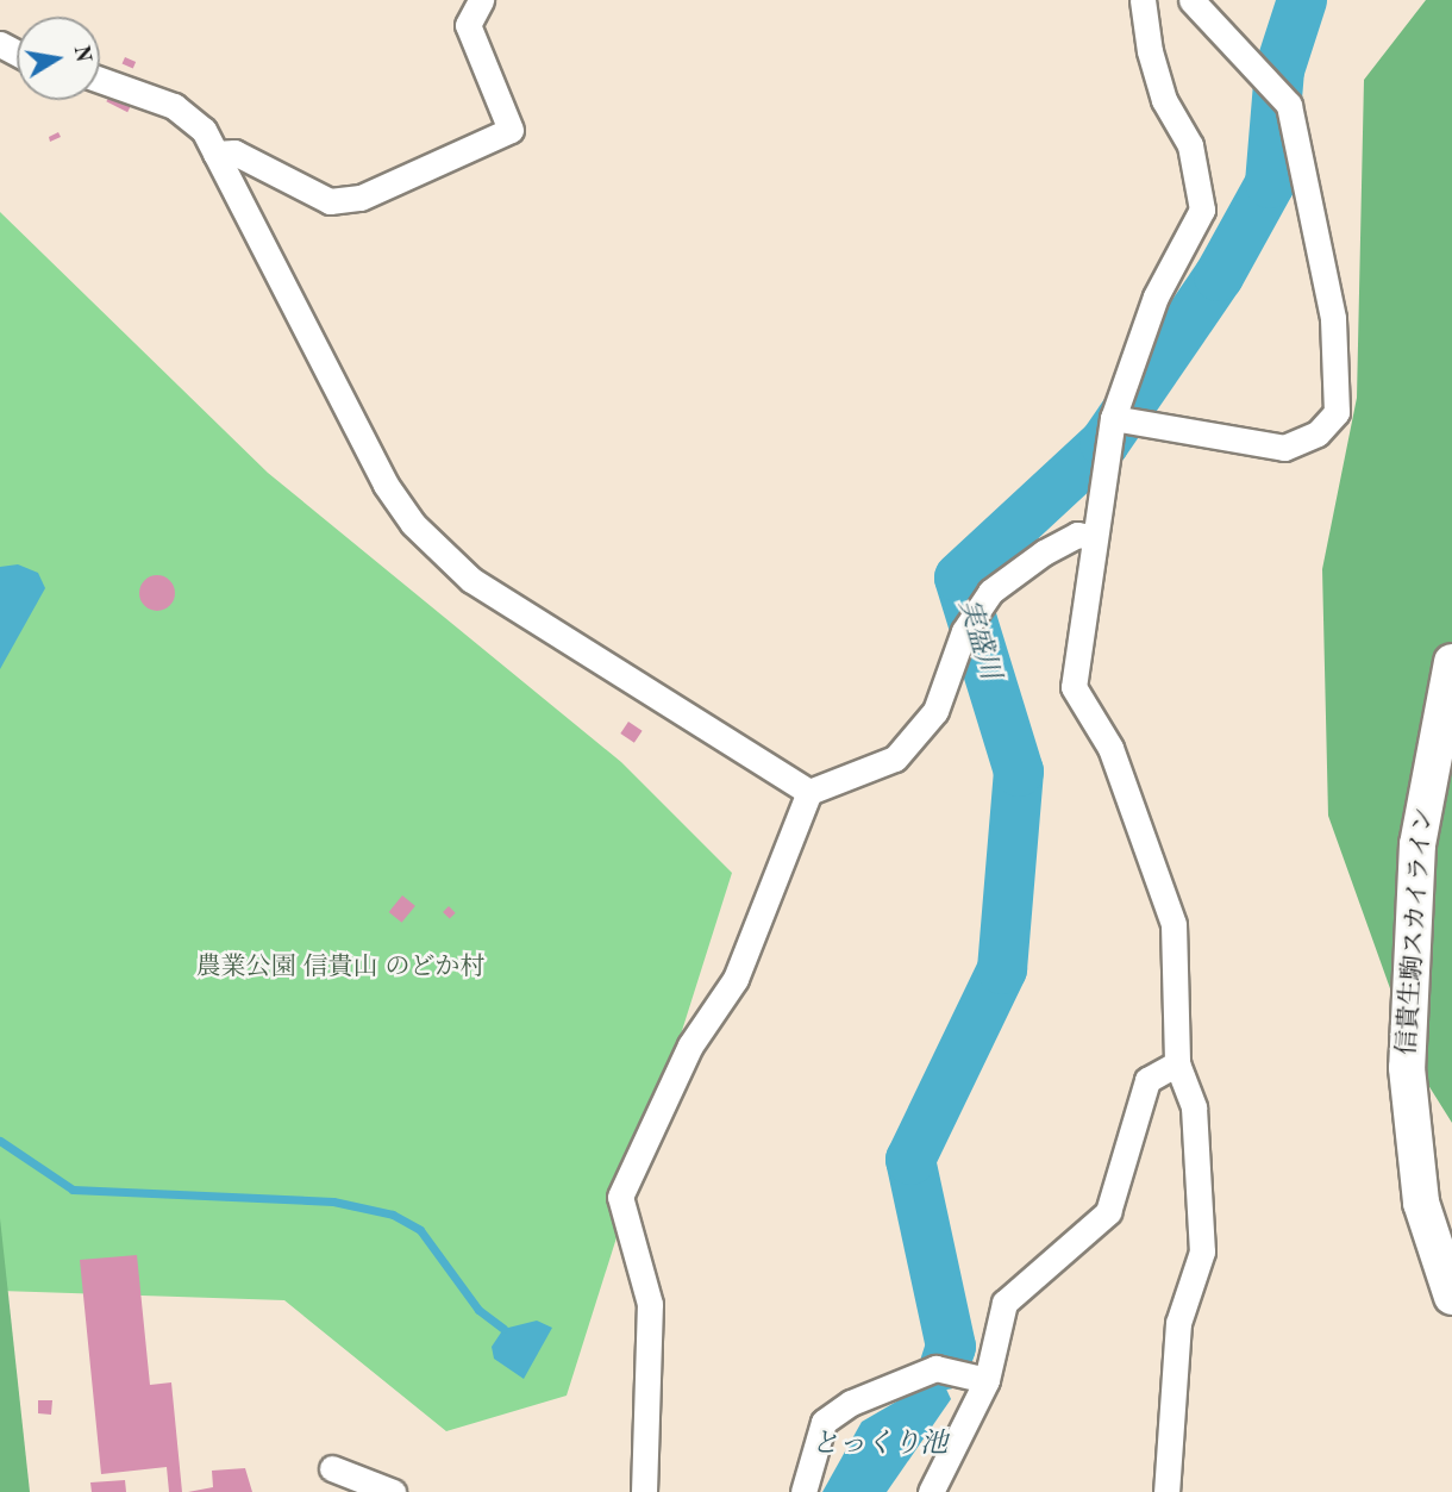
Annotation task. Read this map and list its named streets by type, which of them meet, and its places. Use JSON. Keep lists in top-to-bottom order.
{
  "streets": {
    "street": ["信貴生駒スカイライン"]
  },
  "water": ["実盛川", "とっくり池"],
  "parks": ["農業公園 信貴山 のどか村"],
  "north": "right"
}
